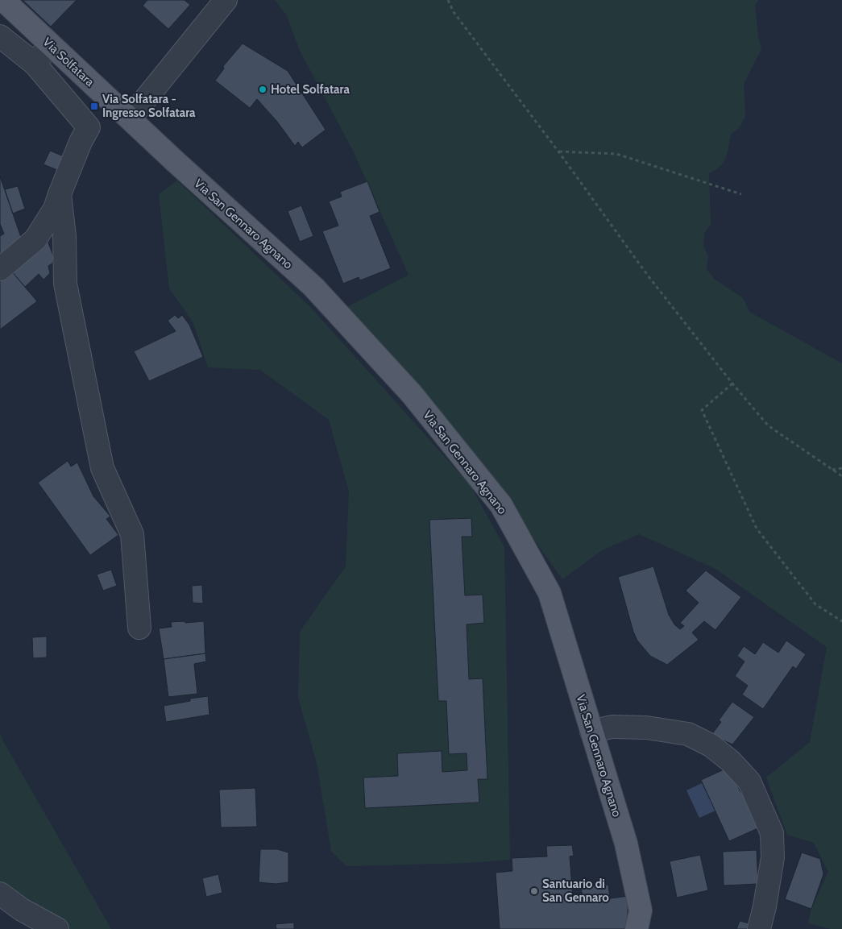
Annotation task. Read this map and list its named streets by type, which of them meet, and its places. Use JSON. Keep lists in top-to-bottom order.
{
  "streets": {
    "main road": ["Via Solfatara", "Via San Gennaro Agnano"]
  },
  "crossings": [
    ["Via Solfatara", "Via San Gennaro Agnano"]
  ],
  "places": {
    "other": ["Hotel Solfatara", "Santuario di San Gennaro"],
    "transit": ["Via Solfatara - Ingresso Solfatara"]
  }
}
